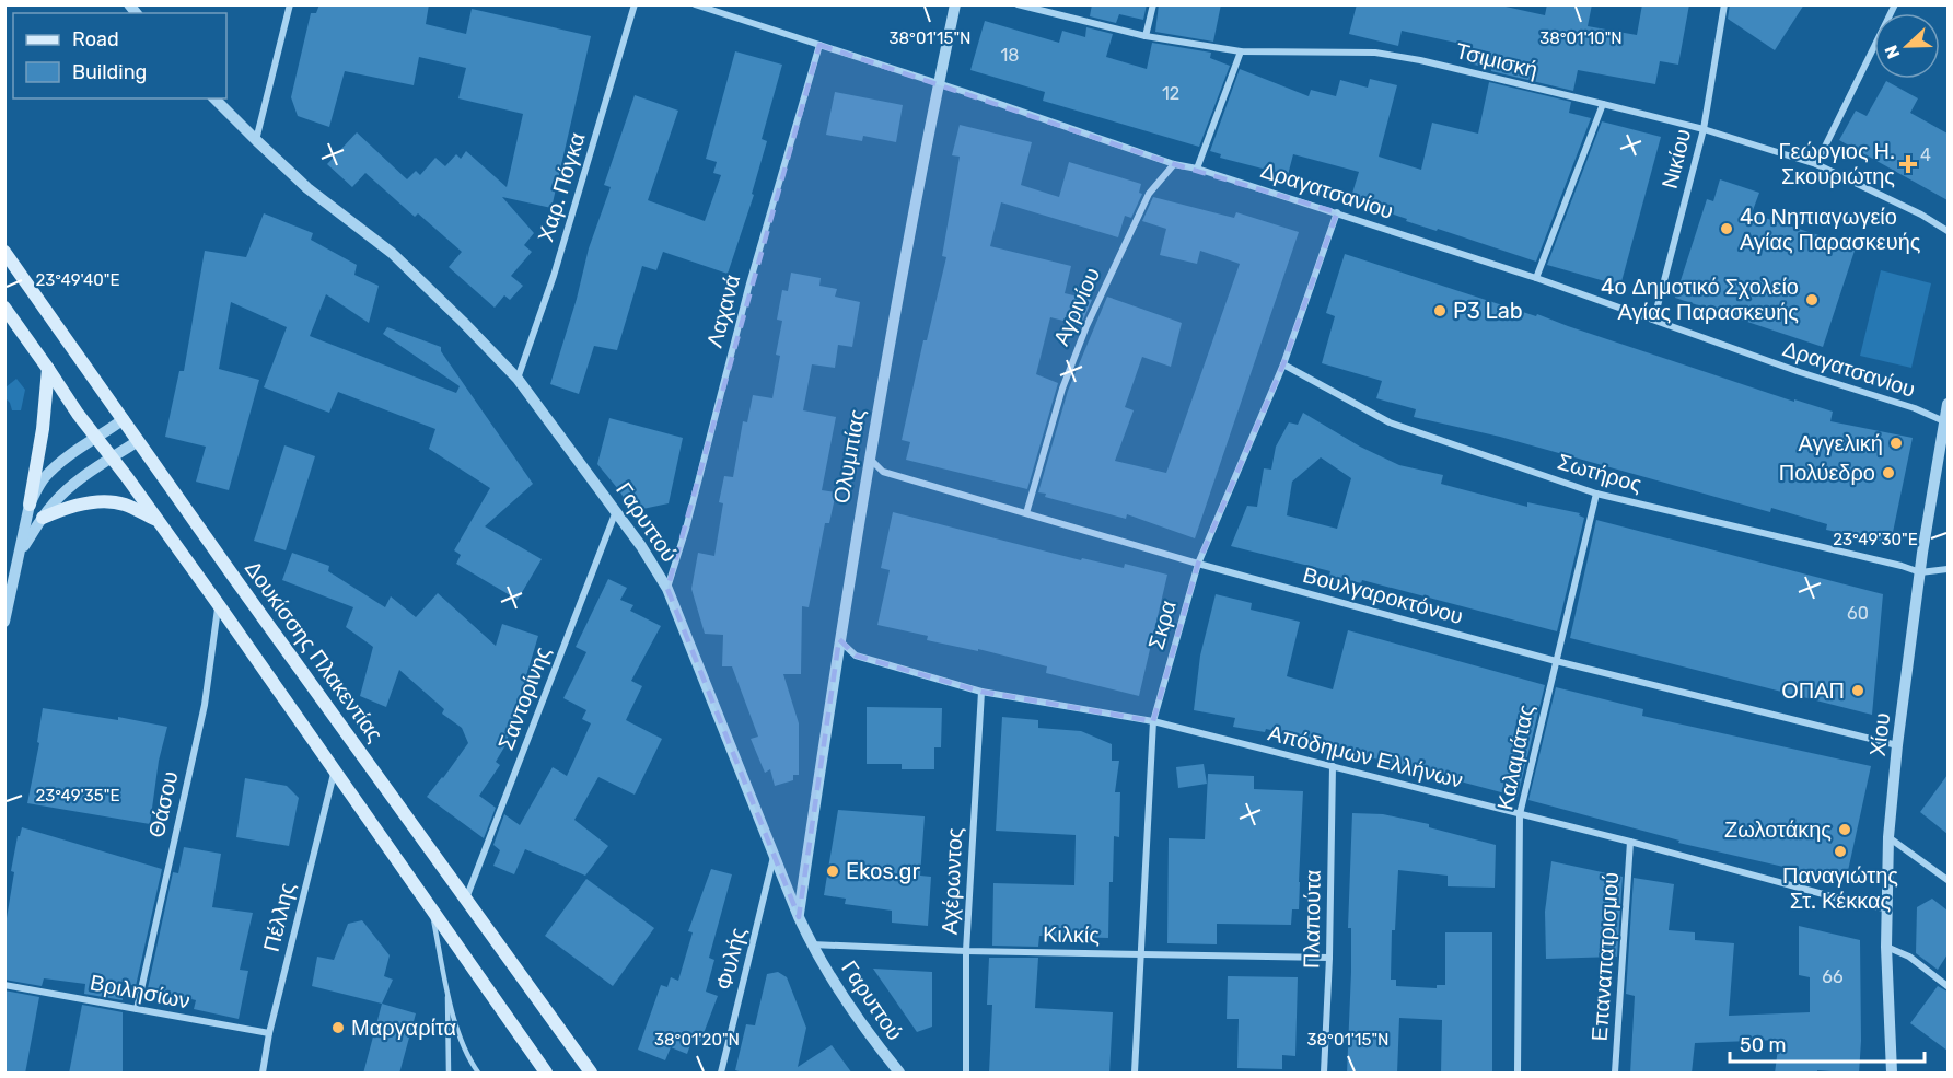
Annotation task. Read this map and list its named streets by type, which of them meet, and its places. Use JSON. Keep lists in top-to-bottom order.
{
  "streets": {
    "main road": ["Δουκίσσης Πλακεντίας"],
    "street": [
      "Τσιμισκή",
      "Νικίου",
      "Χαρ. Πόγκα",
      "Δραγατσανίου",
      "Αγρινίου",
      "Λαχανά",
      "Ολυμπίας",
      "Σωτήρος",
      "Γαρυττού",
      "Βουλγαροκτόνου",
      "Σκρα",
      "Σαντορίνης",
      "Χίου",
      "Απόδημων Ελλήνων",
      "Καλαμάτας",
      "Θάσου",
      "Αχέρωντος",
      "Πέλλης",
      "Πλαπούτα",
      "Κιλκίς",
      "Επαναπατρισμού",
      "Φυλής",
      "Βριλησίων"
    ]
  },
  "crossings": [
    ["Τσιμισκή", "Νικίου"],
    ["Νικίου", "Δραγατσανίου"],
    ["Χαρ. Πόγκα", "Γαρυττού"],
    ["Δραγατσανίου", "Αγρινίου"],
    ["Δραγατσανίου", "Λαχανά"],
    ["Δραγατσανίου", "Ολυμπίας"],
    ["Δραγατσανίου", "Σκρα"],
    ["Δραγατσανίου", "Χίου"],
    ["Αγρινίου", "Βουλγαροκτόνου"],
    ["Λαχανά", "Γαρυττού"],
    ["Ολυμπίας", "Γαρυττού"],
    ["Ολυμπίας", "Βουλγαροκτόνου"],
    ["Ολυμπίας", "Απόδημων Ελλήνων"],
    ["Σωτήρος", "Σκρα"],
    ["Σωτήρος", "Χίου"],
    ["Σωτήρος", "Καλαμάτας"],
    ["Γαρυττού", "Σαντορίνης"],
    ["Γαρυττού", "Κιλκίς"],
    ["Γαρυττού", "Φυλής"],
    ["Βουλγαροκτόνου", "Σκρα"],
    ["Βουλγαροκτόνου", "Χίου"],
    ["Βουλγαροκτόνου", "Καλαμάτας"],
    ["Σκρα", "Απόδημων Ελλήνων"],
    ["Σκρα", "Κιλκίς"],
    ["Δουκίσσης Πλακεντίας", "Σαντορίνης"],
    ["Χίου", "Απόδημων Ελλήνων"],
    ["Απόδημων Ελλήνων", "Καλαμάτας"],
    ["Απόδημων Ελλήνων", "Αχέρωντος"],
    ["Απόδημων Ελλήνων", "Πλαπούτα"],
    ["Απόδημων Ελλήνων", "Επαναπατρισμού"],
    ["Θάσου", "Βριλησίων"],
    ["Αχέρωντος", "Κιλκίς"],
    ["Πέλλης", "Βριλησίων"],
    ["Πλαπούτα", "Κιλκίς"]
  ],
  "places": {
    "health": ["Γεώργιος Η. Σκουριώτης"],
    "other": [
      "4ο Νηπιαγωγείο Αγίας Παρασκευής",
      "4ο Δημοτικό Σχολείο Αγίας Παρασκευής",
      "P3 Lab",
      "Αγγελική",
      "Πολύεδρο",
      "ΟΠΑΠ",
      "Ζωλοτάκης",
      "Παναγιώτης Στ. Κέκκας",
      "Ekos.gr",
      "Μαργαρίτα"
    ]
  },
  "house_numbers": [
    "18",
    "12",
    "4",
    "60",
    "66"
  ],
  "legend": ["Road", "Building"],
  "scale_bar": "50 m",
  "north": "left",
  "coordinates": [
    "38°01'10\"N",
    "38°01'15\"N",
    "23°49'40\"E",
    "23°49'30\"E",
    "23°49'35\"E",
    "38°01'20\"N"
  ]
}
